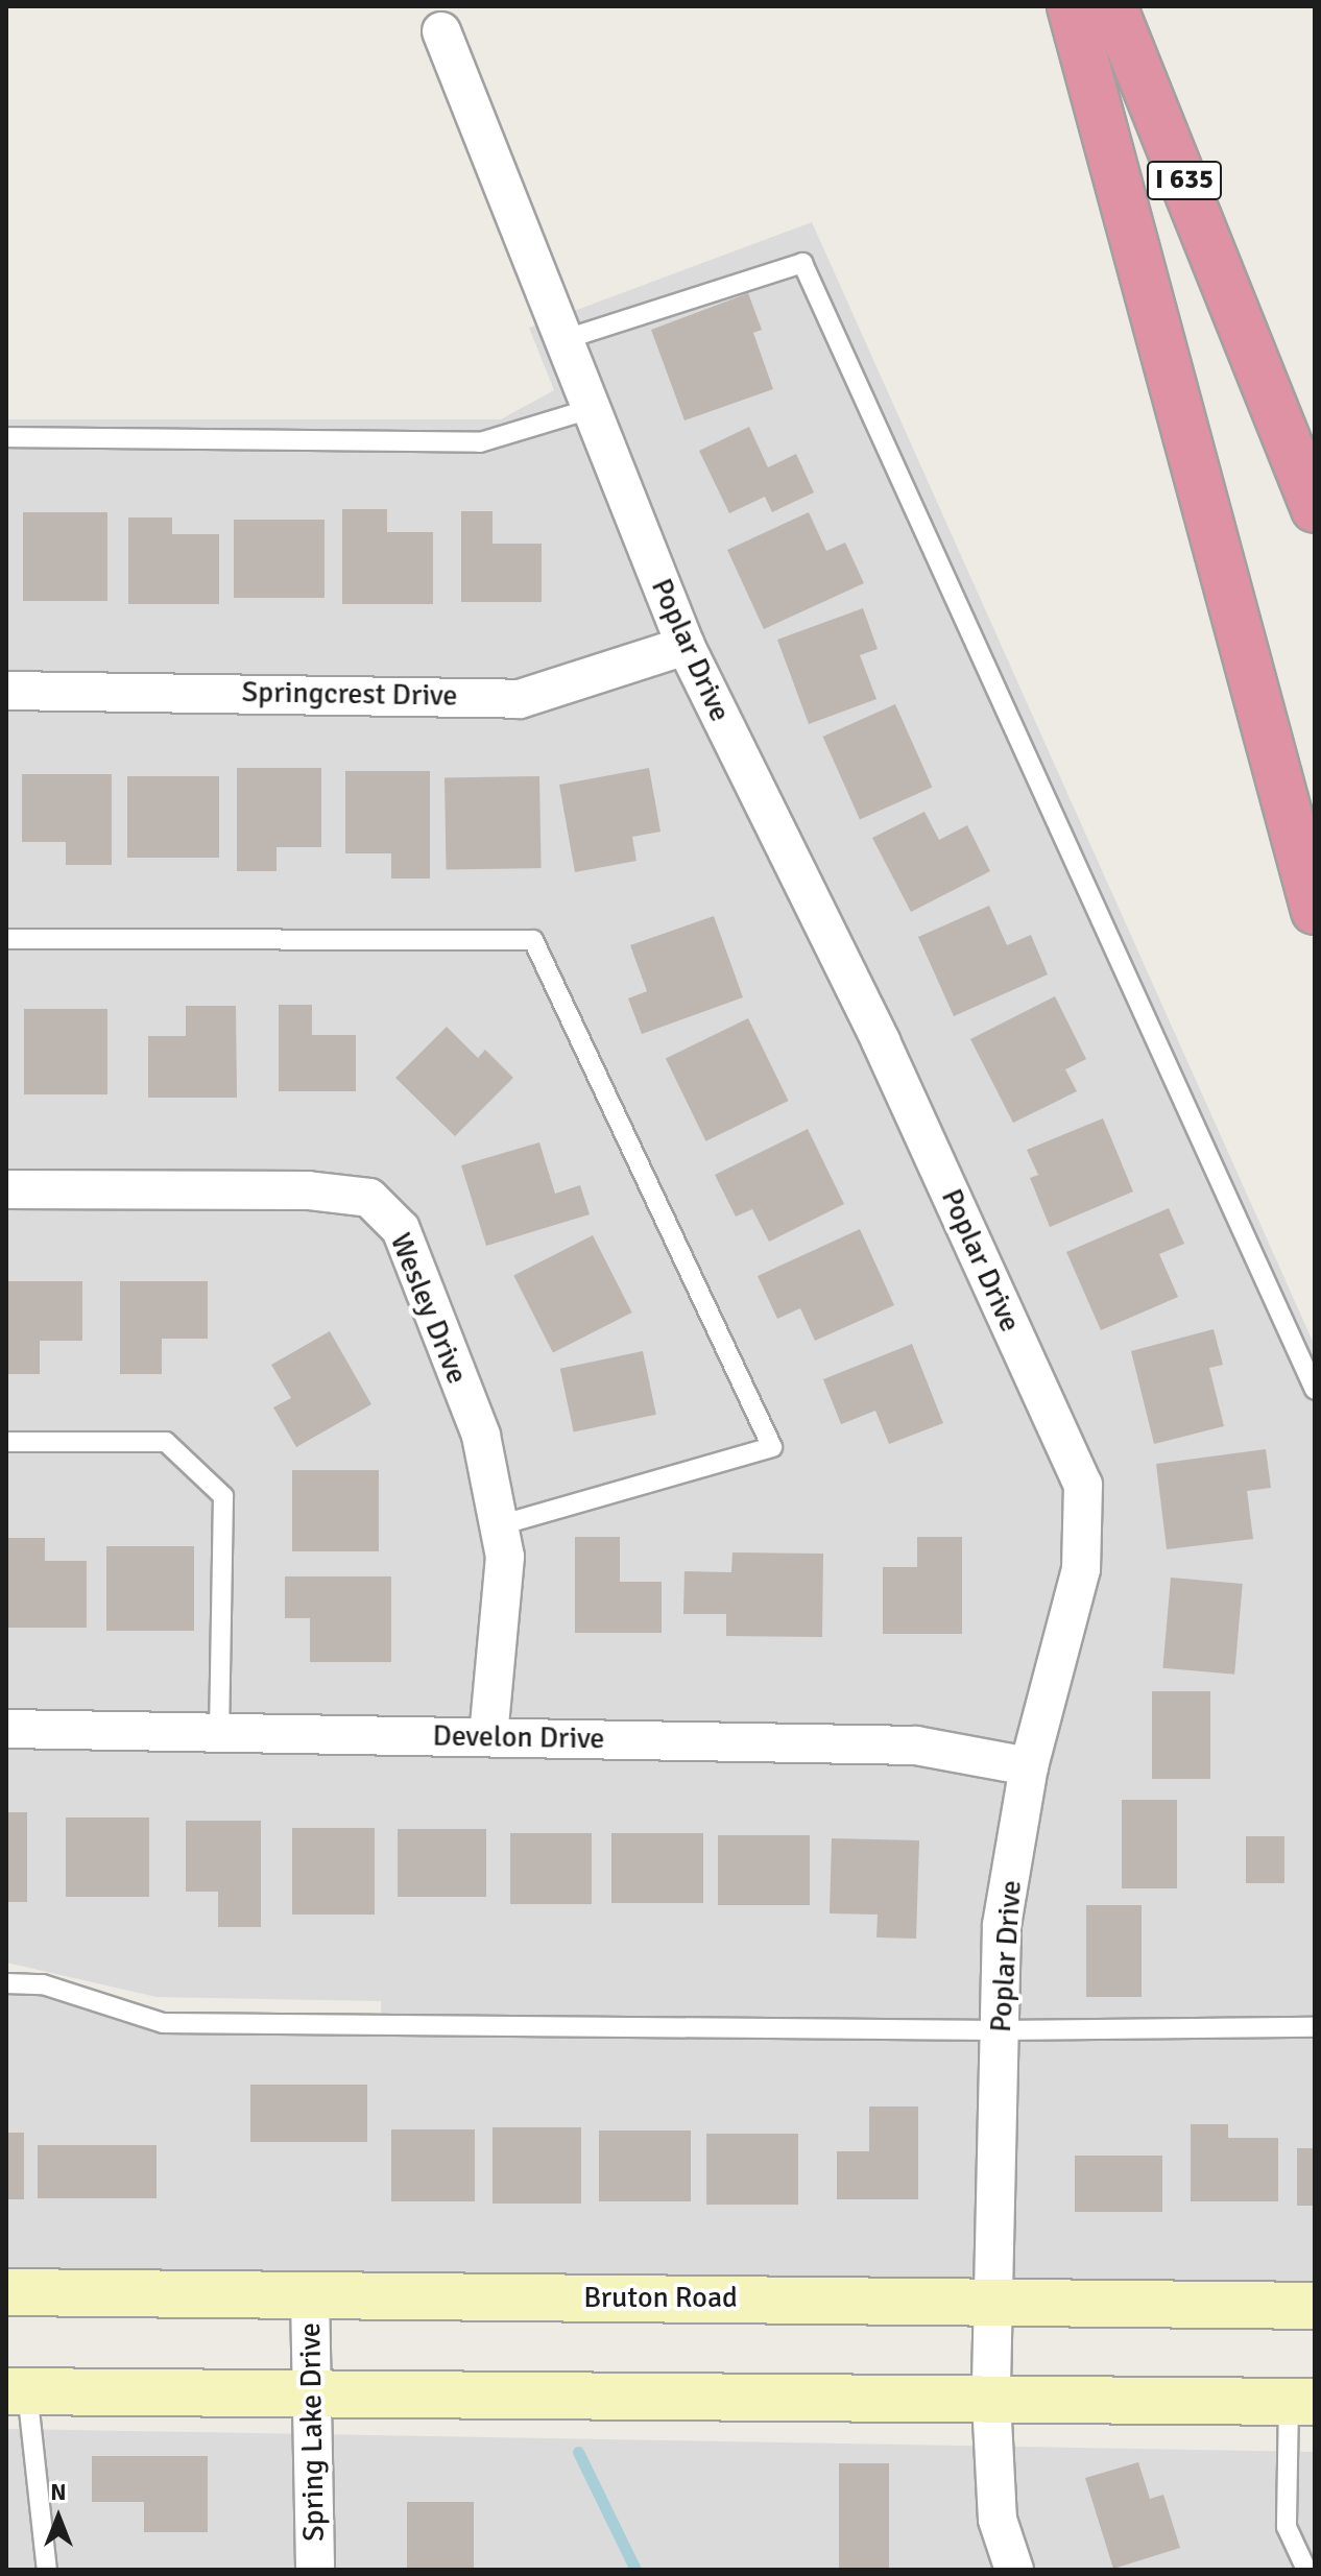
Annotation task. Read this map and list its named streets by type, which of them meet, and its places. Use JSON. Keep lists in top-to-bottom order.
{
  "streets": {
    "highway": ["I 635"],
    "main road": ["Bruton Road"],
    "street": [
      "Poplar Drive",
      "Springcrest Drive",
      "Wesley Drive",
      "Develon Drive",
      "Spring Lake Drive"
    ]
  },
  "crossings": [
    ["Poplar Drive", "Springcrest Drive"],
    ["Poplar Drive", "Develon Drive"],
    ["Poplar Drive", "Bruton Road"],
    ["Wesley Drive", "Develon Drive"],
    ["Bruton Road", "Spring Lake Drive"]
  ],
  "north": "top"
}
